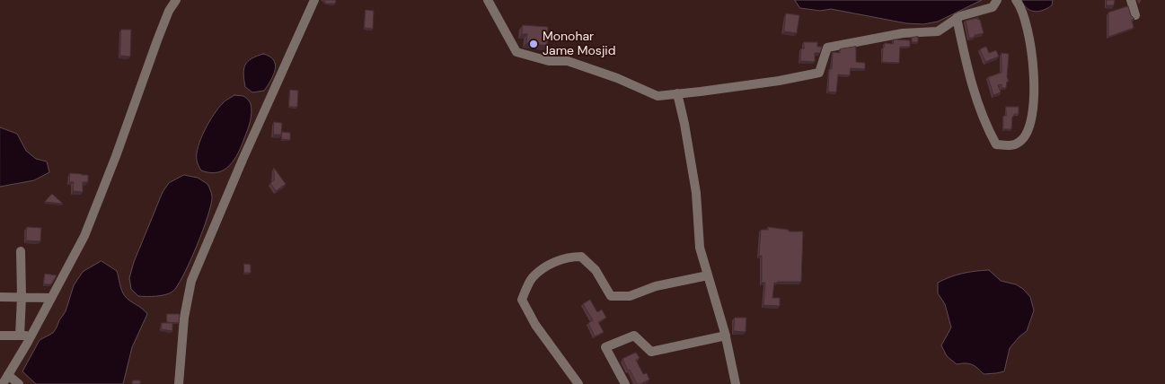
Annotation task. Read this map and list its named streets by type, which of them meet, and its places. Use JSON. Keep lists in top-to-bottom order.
{
  "places": ["Monohar Jame Mosjid"]
}
